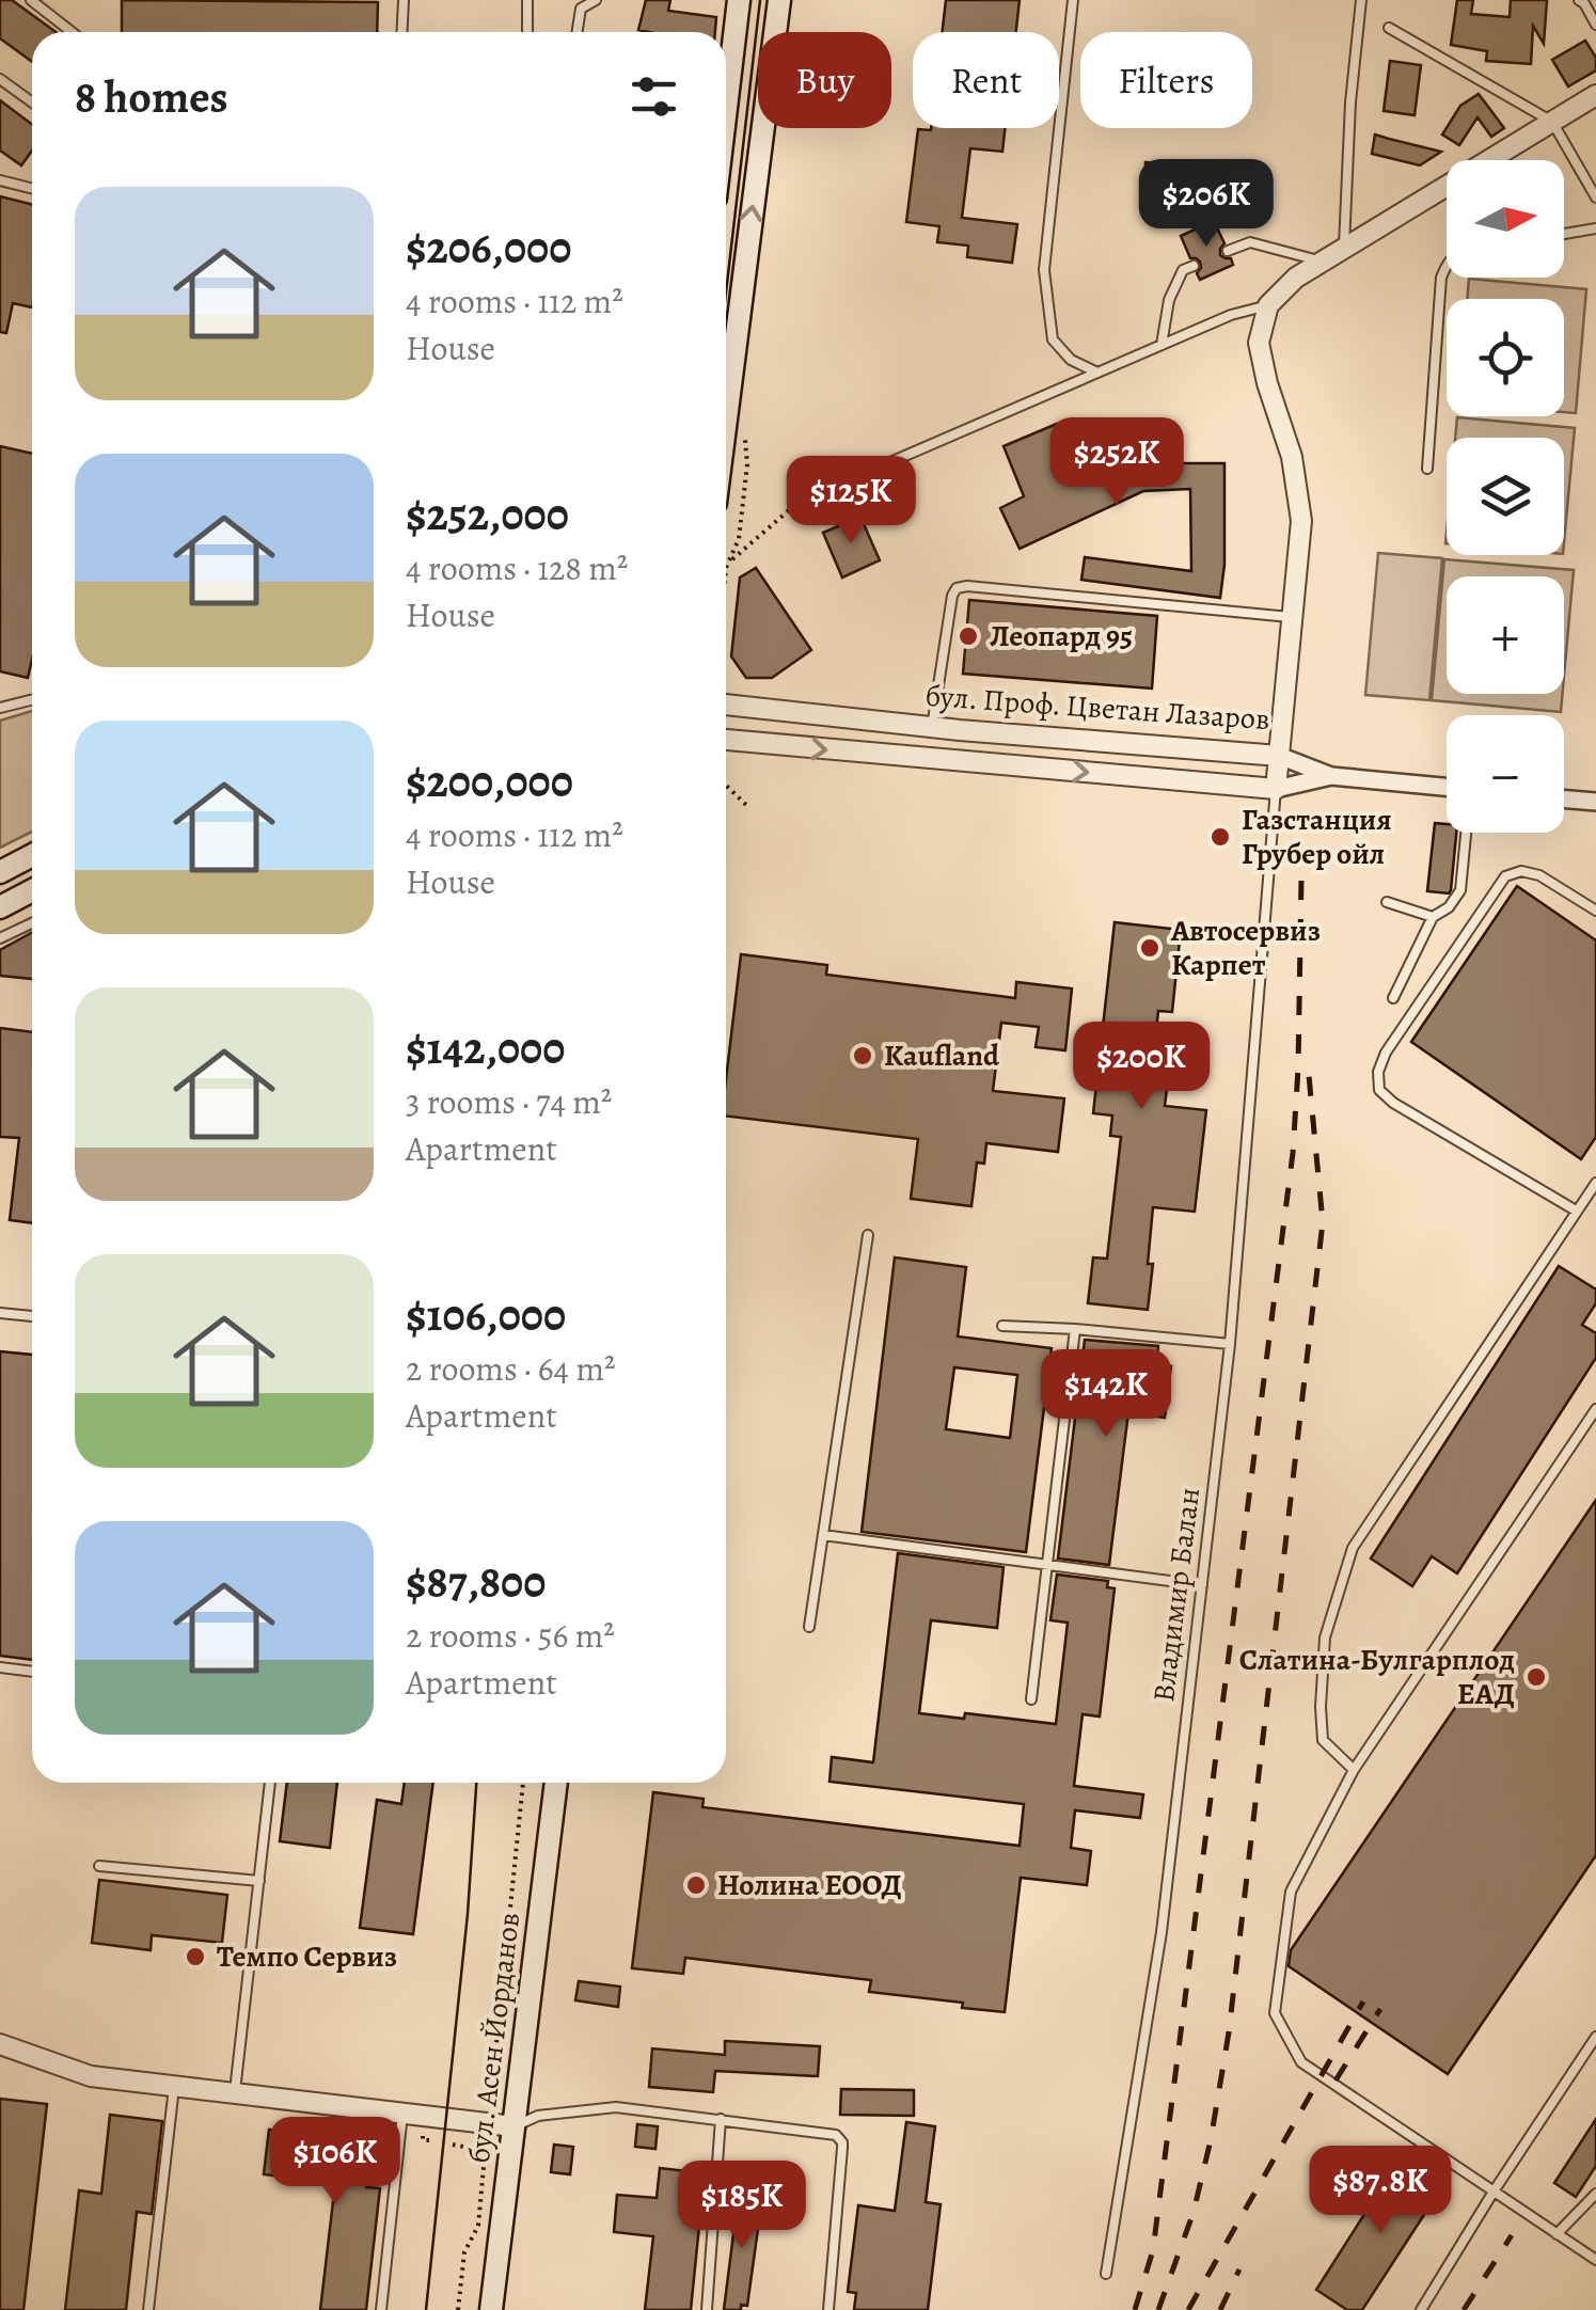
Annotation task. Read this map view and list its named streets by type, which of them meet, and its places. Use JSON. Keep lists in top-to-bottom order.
{
  "streets": {
    "main road": ["бул. Асен Йорданов"],
    "street": ["бул. Проф. Цветан Лазаров"],
    "lane": ["Владимир Балан"]
  },
  "places": [
    "Леопард 95",
    "Газстанция Грубер ойл",
    "Автосервиз Карпет",
    "Kaufland",
    "Слатина-Булгарплод ЕАД",
    "Нолина ЕООД",
    "Темпо Сервиз"
  ],
  "north": "right",
  "page": {
    "chip": ["Buy", "Rent", "Filters"],
    "heading": "8 homes",
    "price": [
      "$206K",
      "$252K",
      "$125K",
      "$200K",
      "$142K",
      "$106K",
      "$87.8K",
      "$185K"
    ],
    "map_buttons": ["+", "−"],
    "list": [
      {
        "name": "$206,000",
        "note": "4 rooms · 112 m² · House"
      },
      {
        "name": "$252,000",
        "note": "4 rooms · 128 m² · House"
      },
      {
        "name": "$200,000",
        "note": "4 rooms · 112 m² · House"
      },
      {
        "name": "$142,000",
        "note": "3 rooms · 74 m² · Apartment"
      },
      {
        "name": "$106,000",
        "note": "2 rooms · 64 m² · Apartment"
      },
      {
        "name": "$87,800",
        "note": "2 rooms · 56 m² · Apartment"
      }
    ]
  }
}
